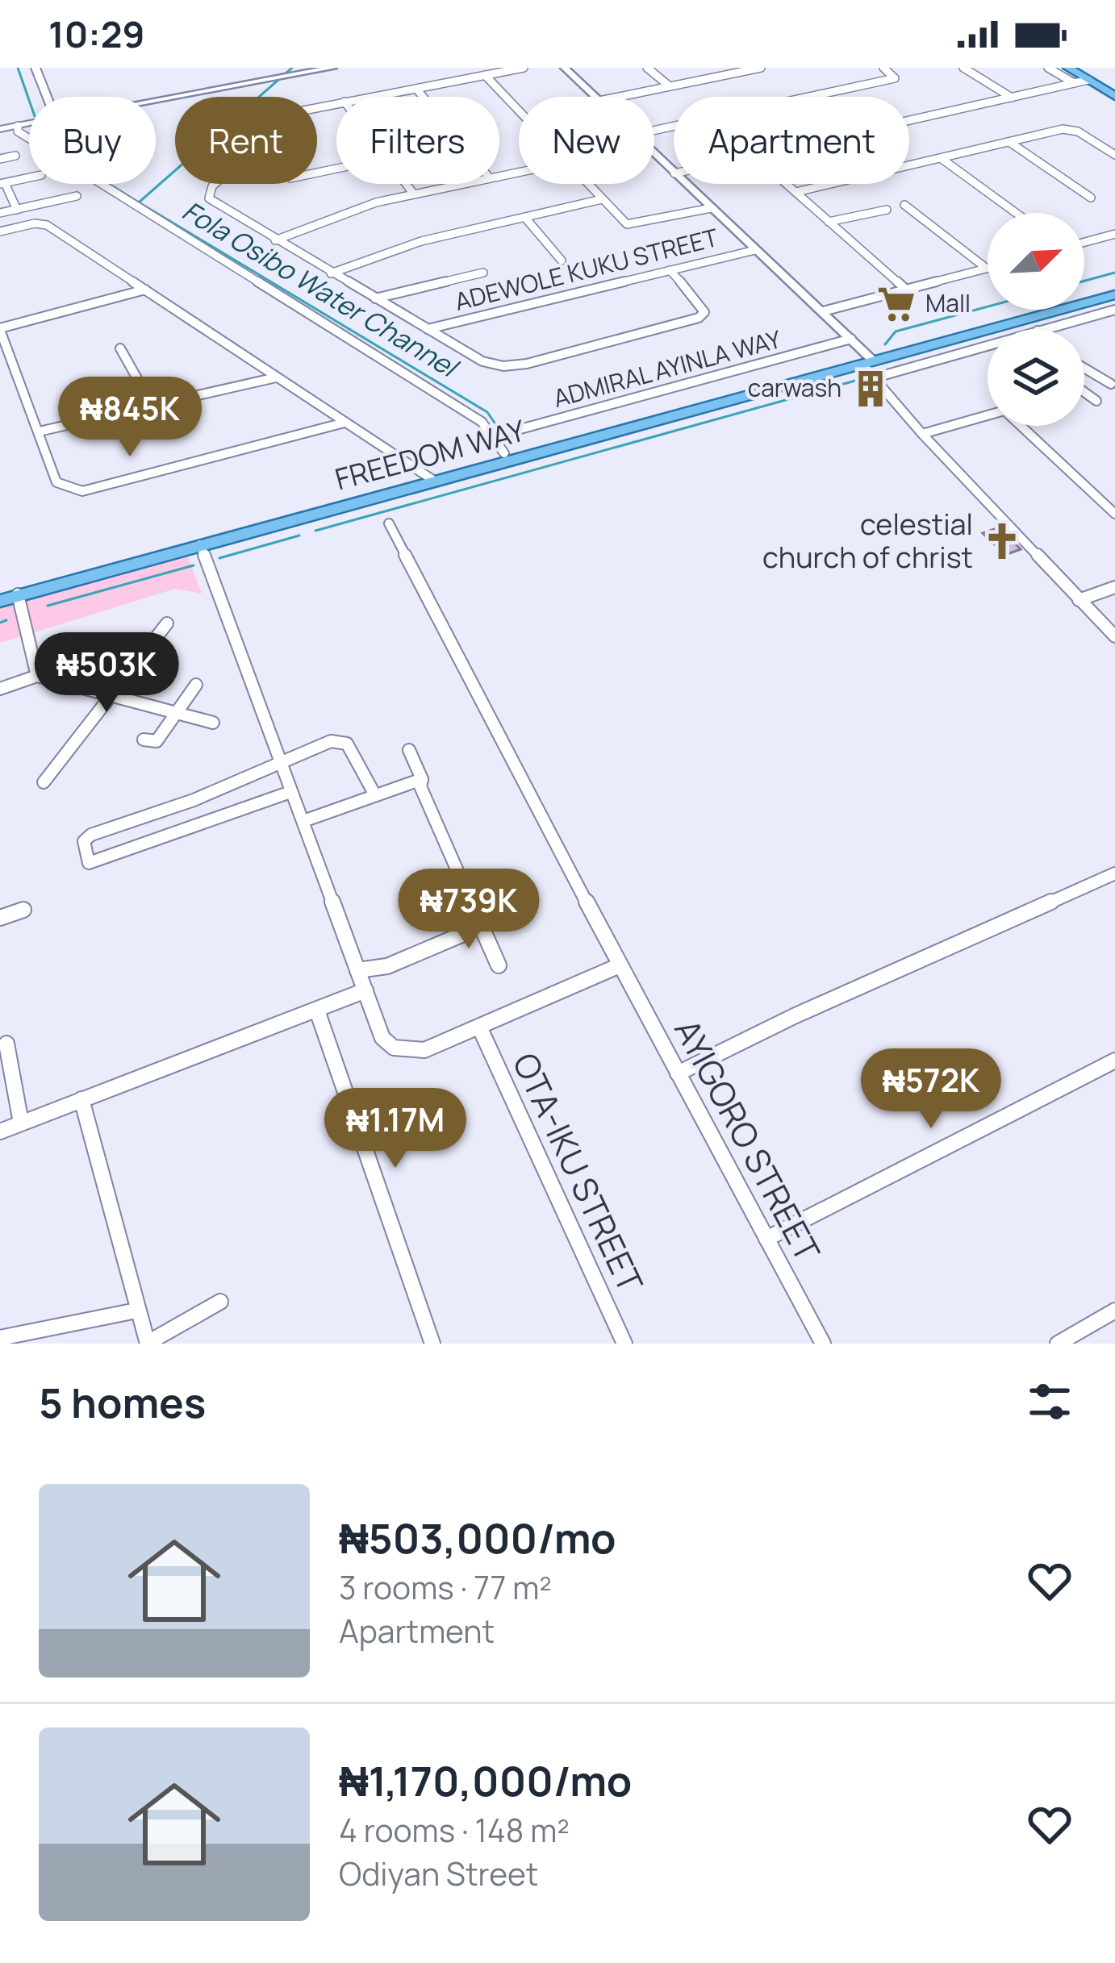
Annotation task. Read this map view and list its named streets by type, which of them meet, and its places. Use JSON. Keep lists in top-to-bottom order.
{
  "streets": {
    "main road": ["FREEDOM WAY"],
    "street": [
      "ADEWOLE KUKU STREET",
      "ADMIRAL AYINLA WAY",
      "AYIGORO STREET",
      "OTA-IKU STREET"
    ]
  },
  "water": ["Fola Osibo Water Channel"],
  "places": {
    "supermarket": ["Mall"],
    "building": ["carwash"],
    "church": ["celestial church of christ"]
  },
  "north": "top right",
  "page": {
    "status": "10:29",
    "chip": [
      "Buy",
      "Rent",
      "Filters",
      "New",
      "Apartment"
    ],
    "price": [
      "₦845K",
      "₦503K",
      "₦739K",
      "₦572K",
      "₦1.17M"
    ],
    "heading": "5 homes",
    "list": [
      {
        "name": "₦503,000/mo",
        "note": "3 rooms · 77 m² · Apartment"
      },
      {
        "name": "₦1,170,000/mo",
        "note": "4 rooms · 148 m² · Odiyan Street"
      }
    ]
  }
}
